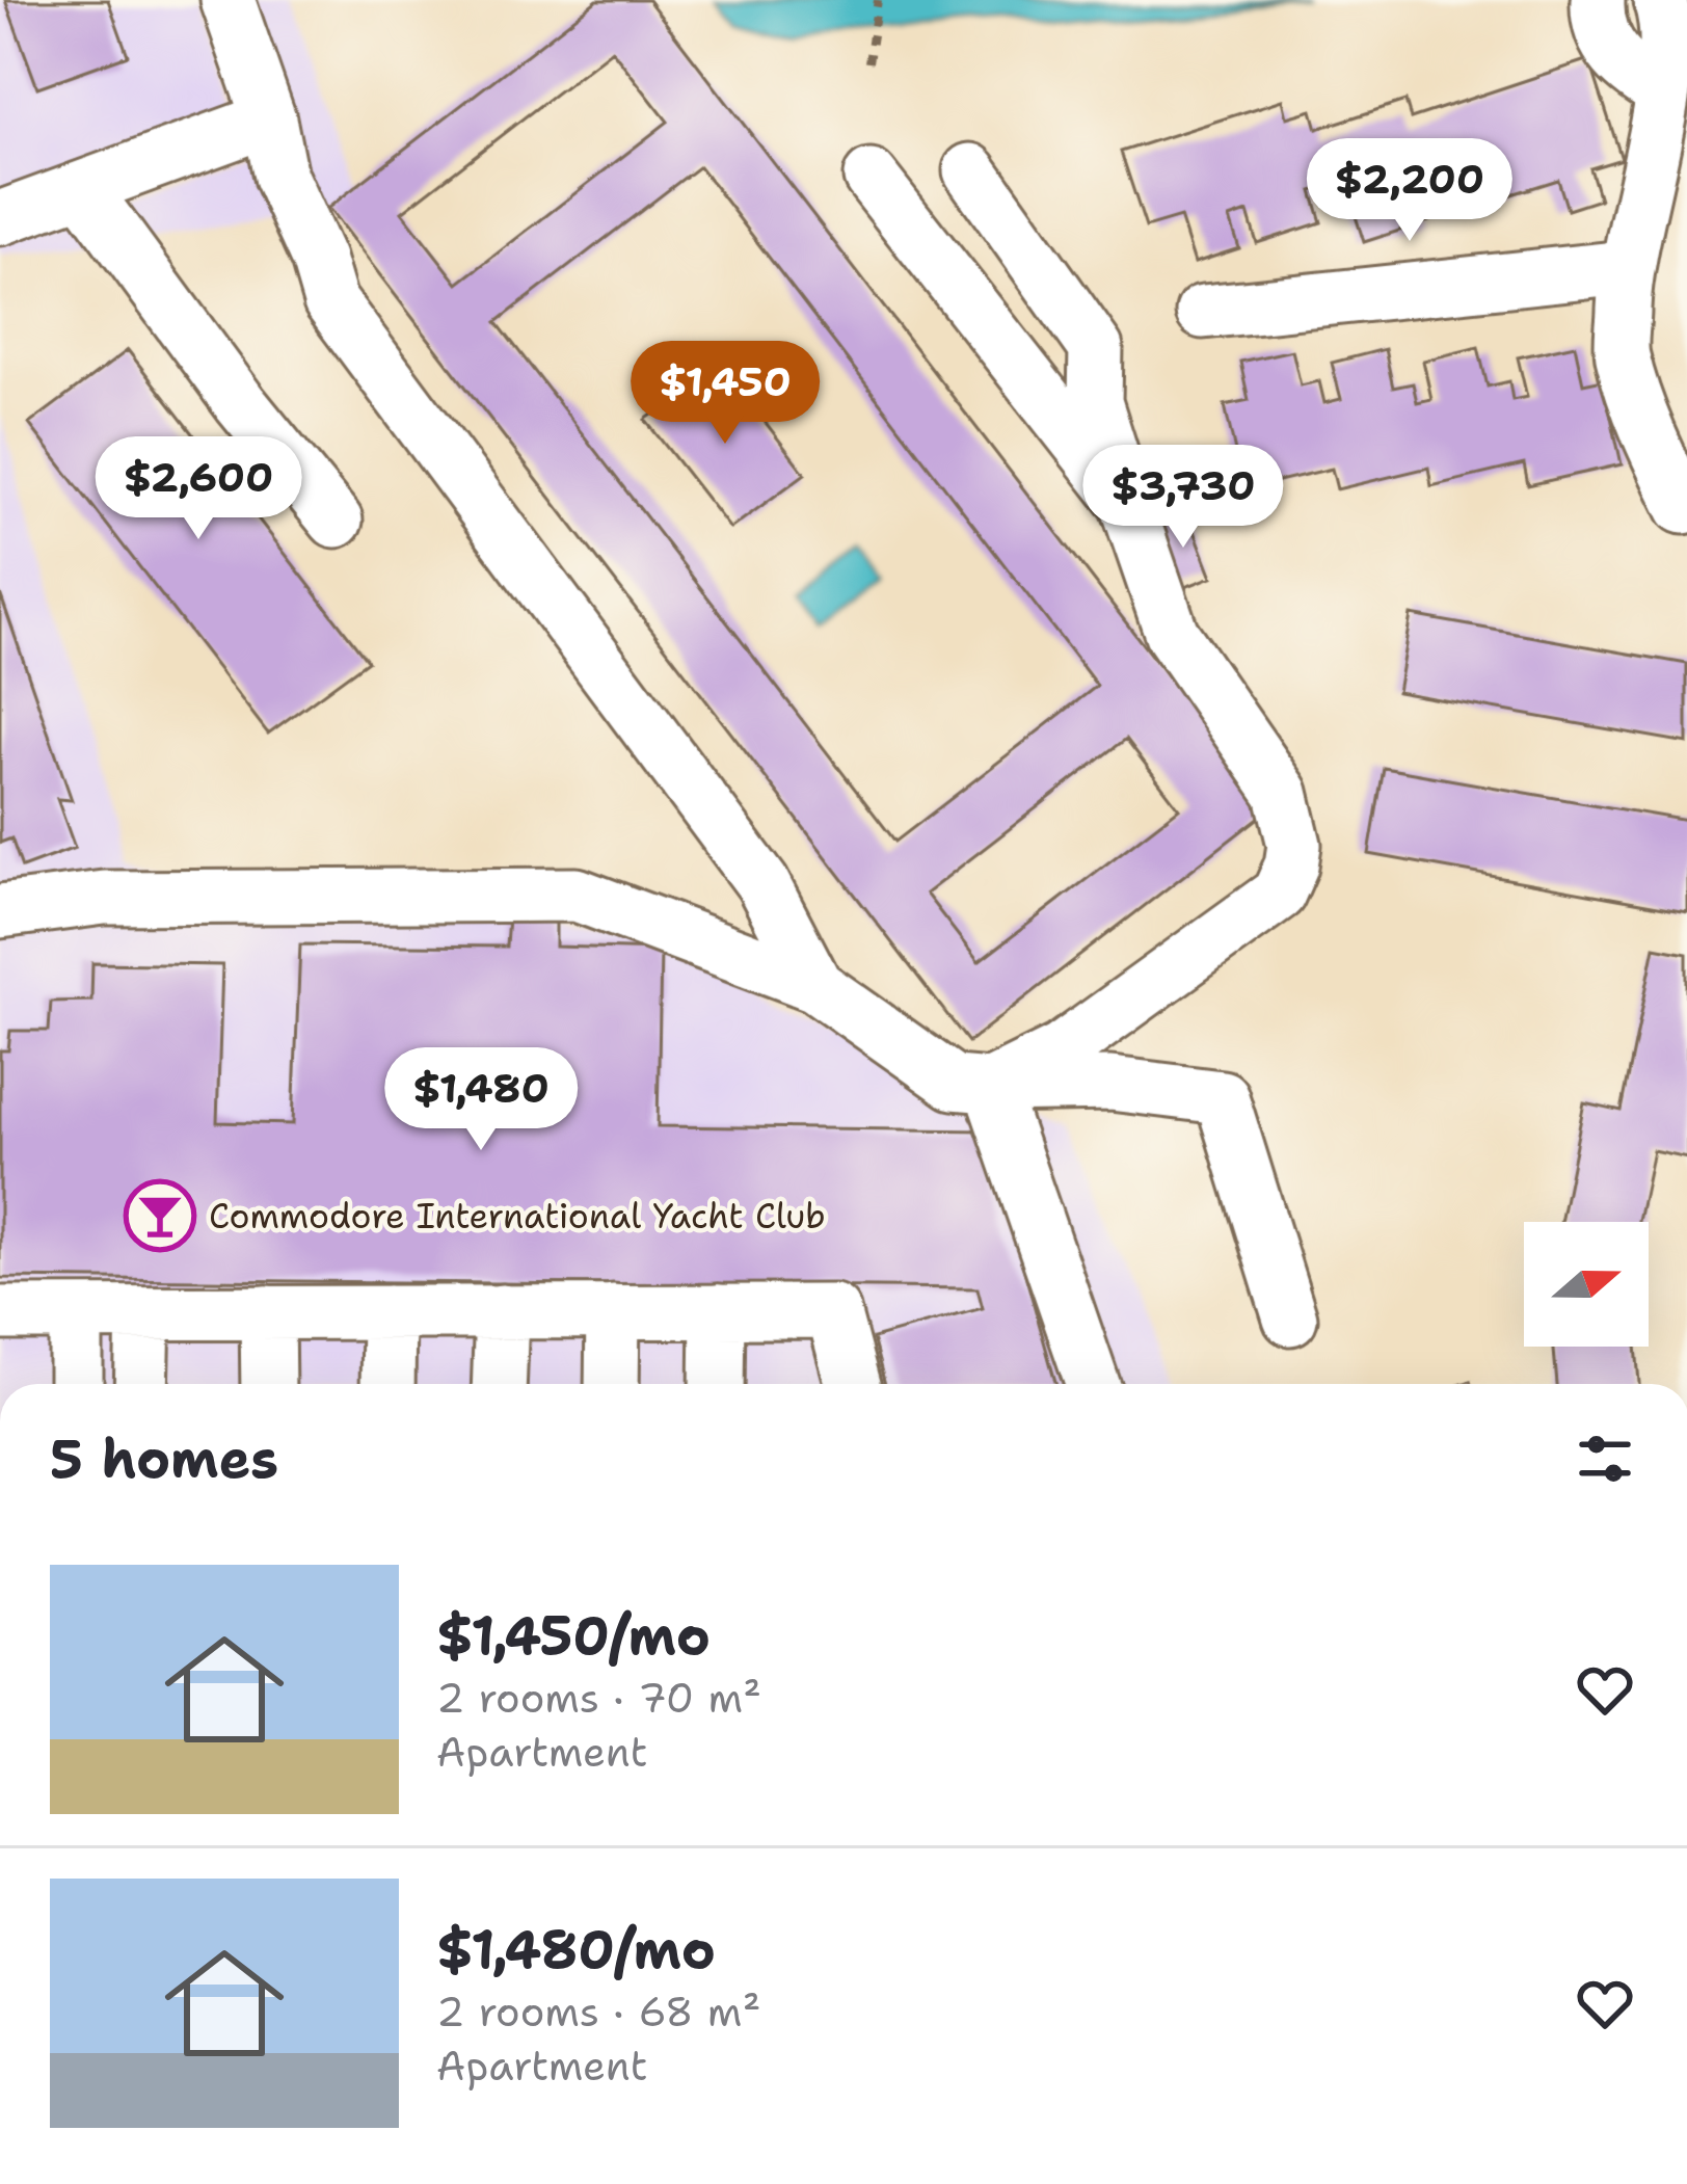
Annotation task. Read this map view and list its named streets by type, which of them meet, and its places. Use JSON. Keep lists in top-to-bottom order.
{
  "places": {
    "bar": ["Commodore International Yacht Club"]
  },
  "north": "right",
  "page": {
    "price": [
      "$2,200",
      "$1,450",
      "$2,600",
      "$3,730",
      "$1,480"
    ],
    "heading": "5 homes",
    "list": [
      {
        "name": "$1,450/mo",
        "note": "2 rooms · 70 m² · Apartment"
      },
      {
        "name": "$1,480/mo",
        "note": "2 rooms · 68 m² · Apartment"
      }
    ]
  }
}
